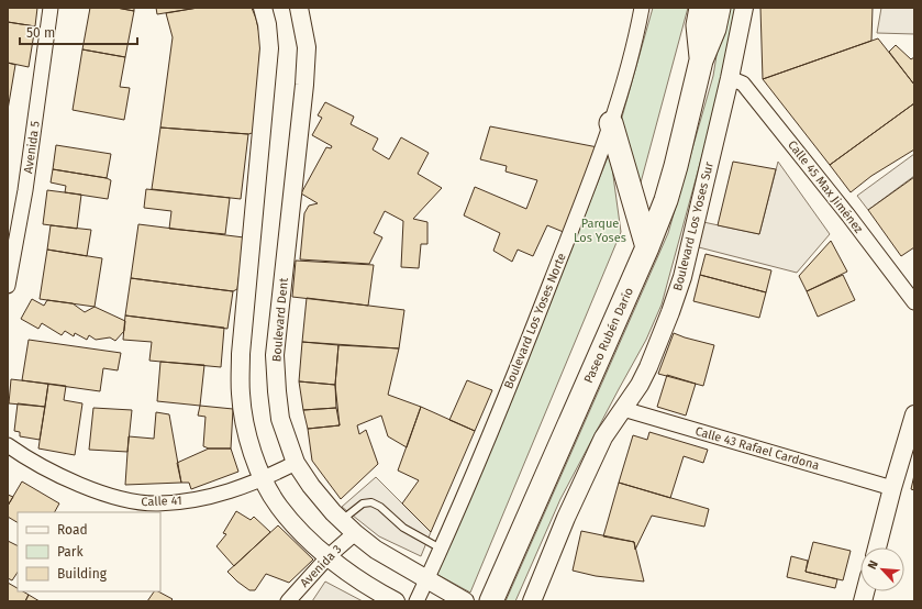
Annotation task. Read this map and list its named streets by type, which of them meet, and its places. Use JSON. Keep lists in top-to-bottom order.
{
  "streets": {
    "highway": ["Paseo Rubén Darío"],
    "street": [
      "Avenida 5",
      "Calle 45 Max Jiménez",
      "Boulevard Los Yoses Sur",
      "Boulevard Dent",
      "Boulevard Los Yoses Norte",
      "Calle 43 Rafael Cardona",
      "Calle 41",
      "Avenida 3"
    ]
  },
  "crossings": [
    ["Calle 45 Max Jiménez", "Boulevard Los Yoses Sur"],
    ["Boulevard Los Yoses Sur", "Calle 43 Rafael Cardona"],
    ["Boulevard Dent", "Boulevard Los Yoses Norte"],
    ["Boulevard Dent", "Calle 41"],
    ["Boulevard Dent", "Avenida 3"]
  ],
  "parks": ["Parque Los Yoses"],
  "legend": ["Road", "Park", "Building"],
  "scale_bar": "50 m",
  "north": "top left"
}
